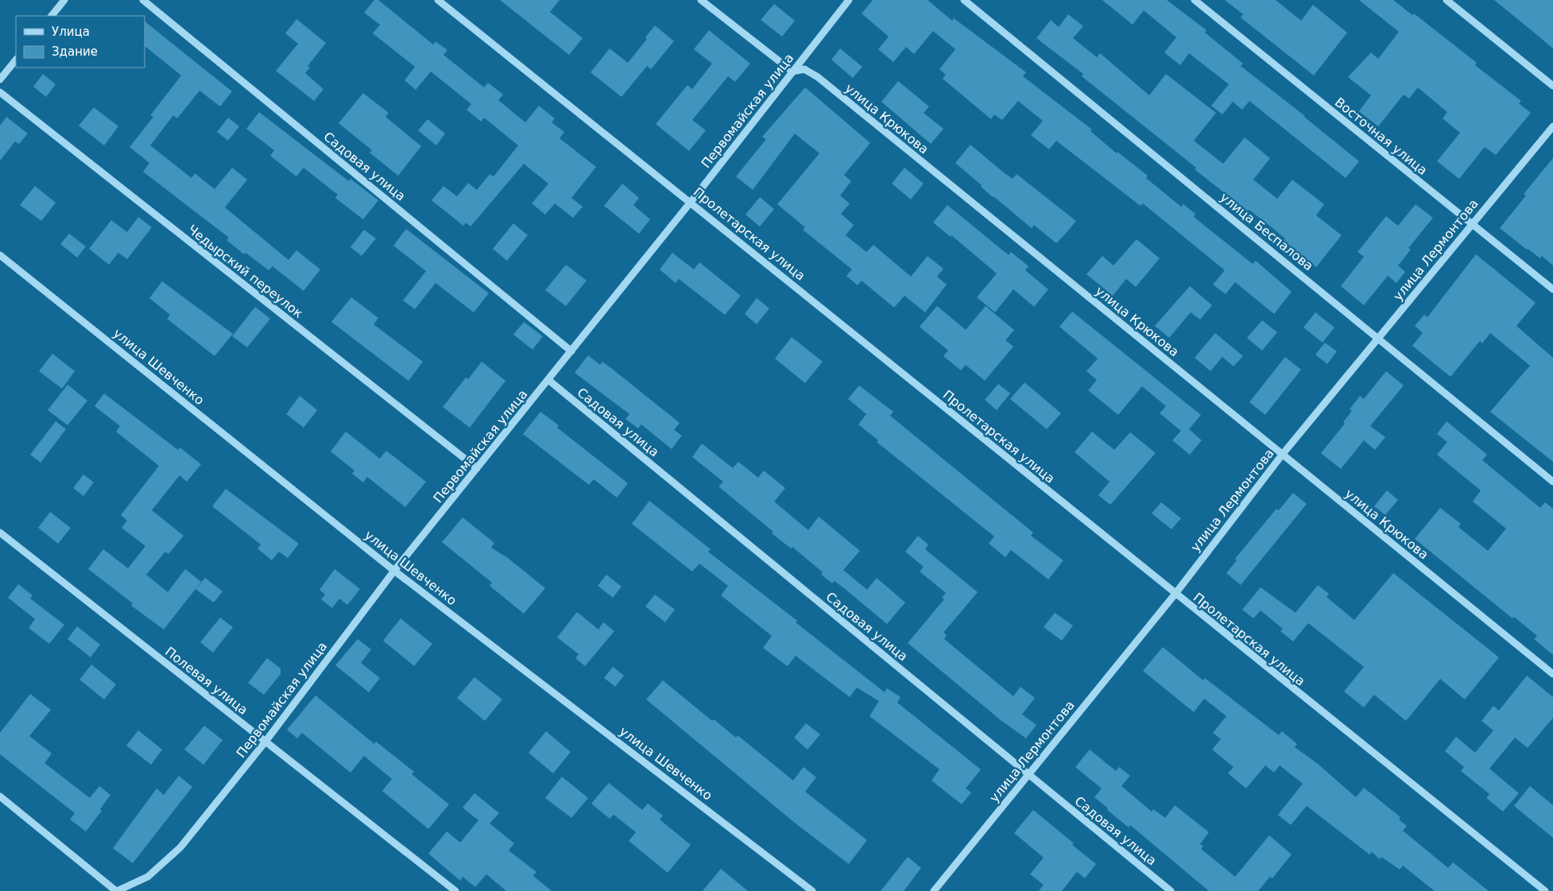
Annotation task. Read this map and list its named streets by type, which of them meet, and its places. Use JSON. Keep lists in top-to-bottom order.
{
  "streets": {
    "street": [
      "Первомайская улица",
      "улица Крюкова",
      "Восточная улица",
      "Садовая улица",
      "улица Беспалова",
      "Пролетарская улица",
      "улица Лермонтова",
      "Чедырский переулок",
      "улица Шевченко",
      "Полевая улица"
    ]
  },
  "crossings": [
    ["Первомайская улица", "улица Крюкова"],
    ["Первомайская улица", "Садовая улица"],
    ["Первомайская улица", "Пролетарская улица"],
    ["Первомайская улица", "Чедырский переулок"],
    ["Первомайская улица", "улица Шевченко"],
    ["Первомайская улица", "Полевая улица"],
    ["улица Крюкова", "улица Лермонтова"],
    ["Восточная улица", "улица Лермонтова"],
    ["Садовая улица", "улица Лермонтова"],
    ["улица Беспалова", "улица Лермонтова"],
    ["Пролетарская улица", "улица Лермонтова"]
  ],
  "legend": ["Улица", "Здание"]
}
